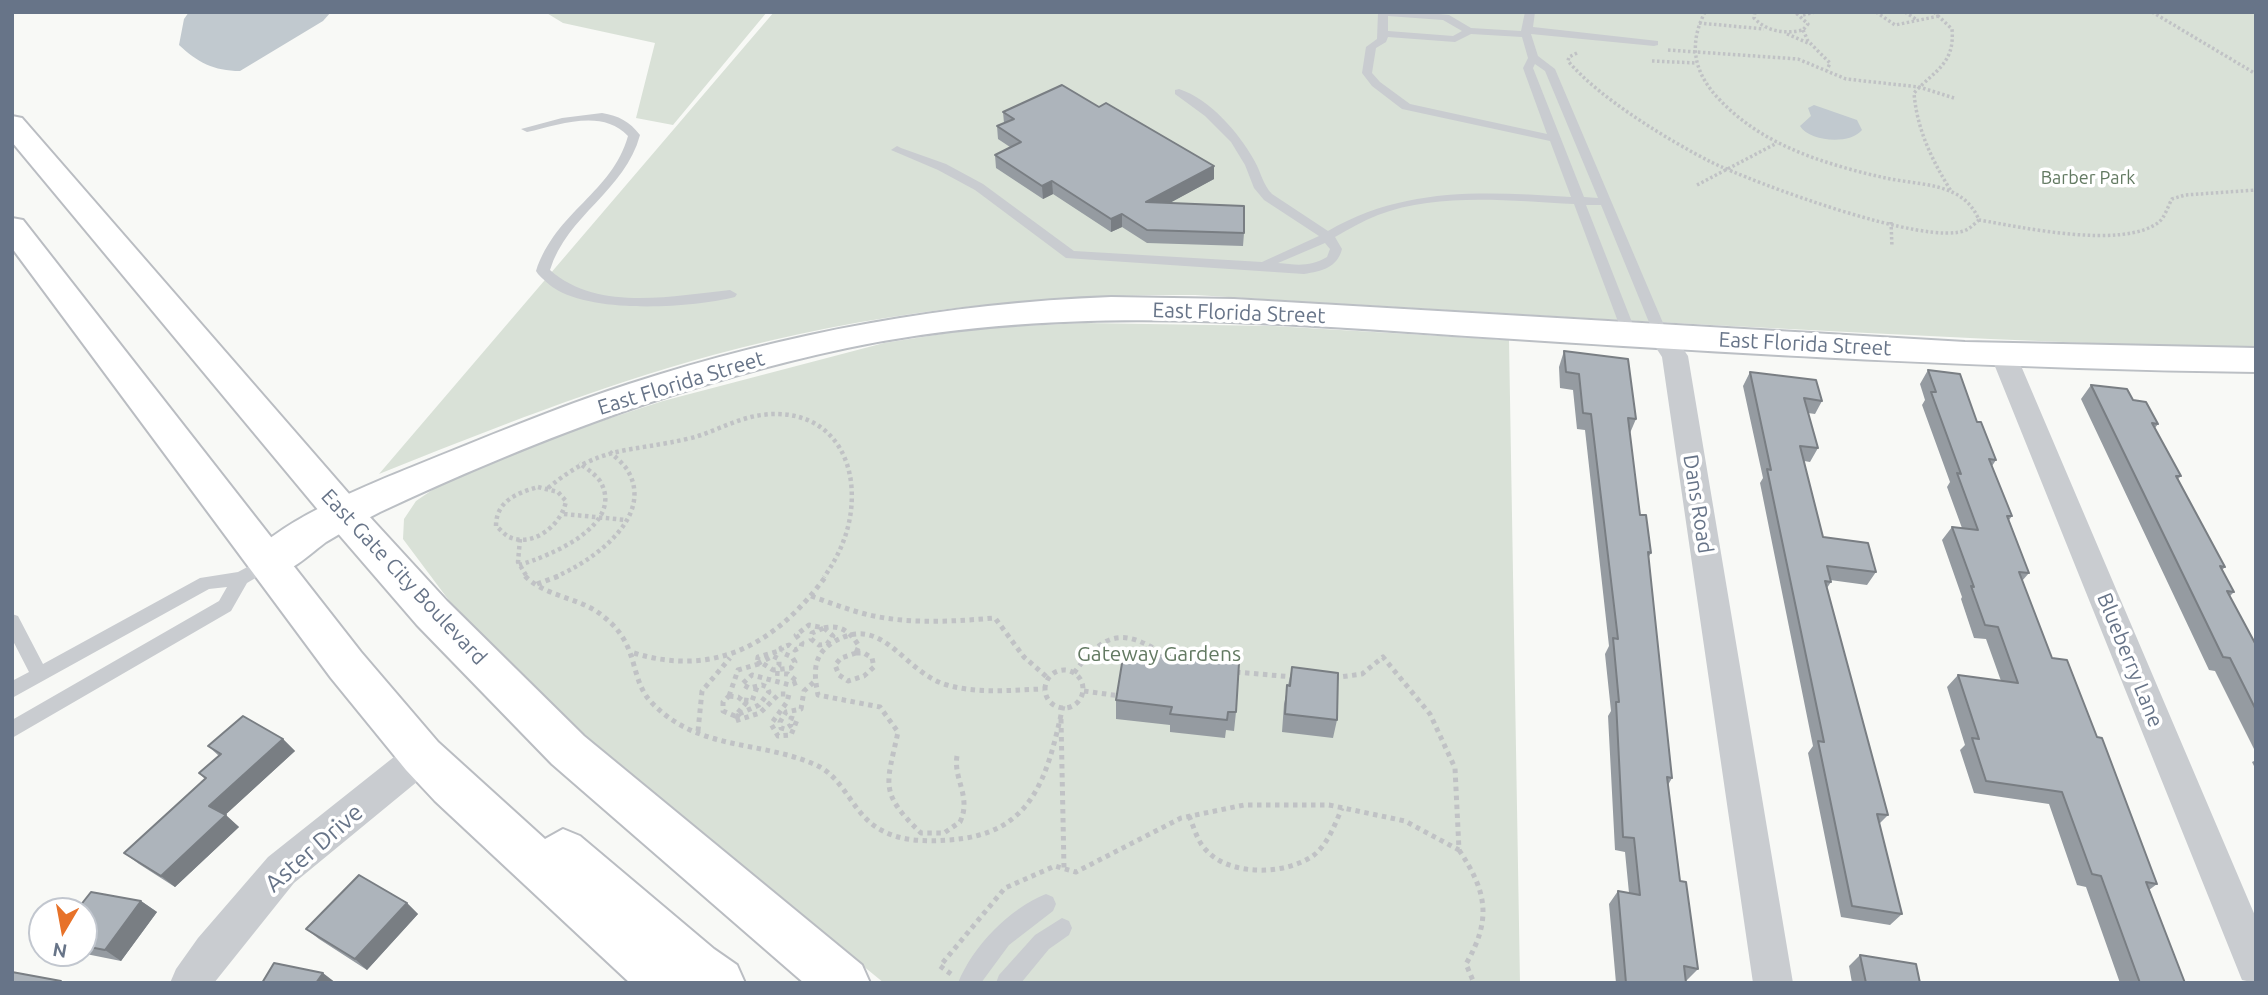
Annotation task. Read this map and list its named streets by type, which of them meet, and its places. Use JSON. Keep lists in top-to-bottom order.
{
  "streets": {
    "main road": ["East Florida Street", "East Gate City Boulevard"],
    "street": ["Dans Road", "Blueberry Lane", "Aster Drive"]
  },
  "crossings": [
    ["East Florida Street", "Dans Road"],
    ["East Florida Street", "East Gate City Boulevard"],
    ["East Florida Street", "Blueberry Lane"]
  ],
  "parks": ["Barber Park", "Gateway Gardens"],
  "north": "bottom"
}
